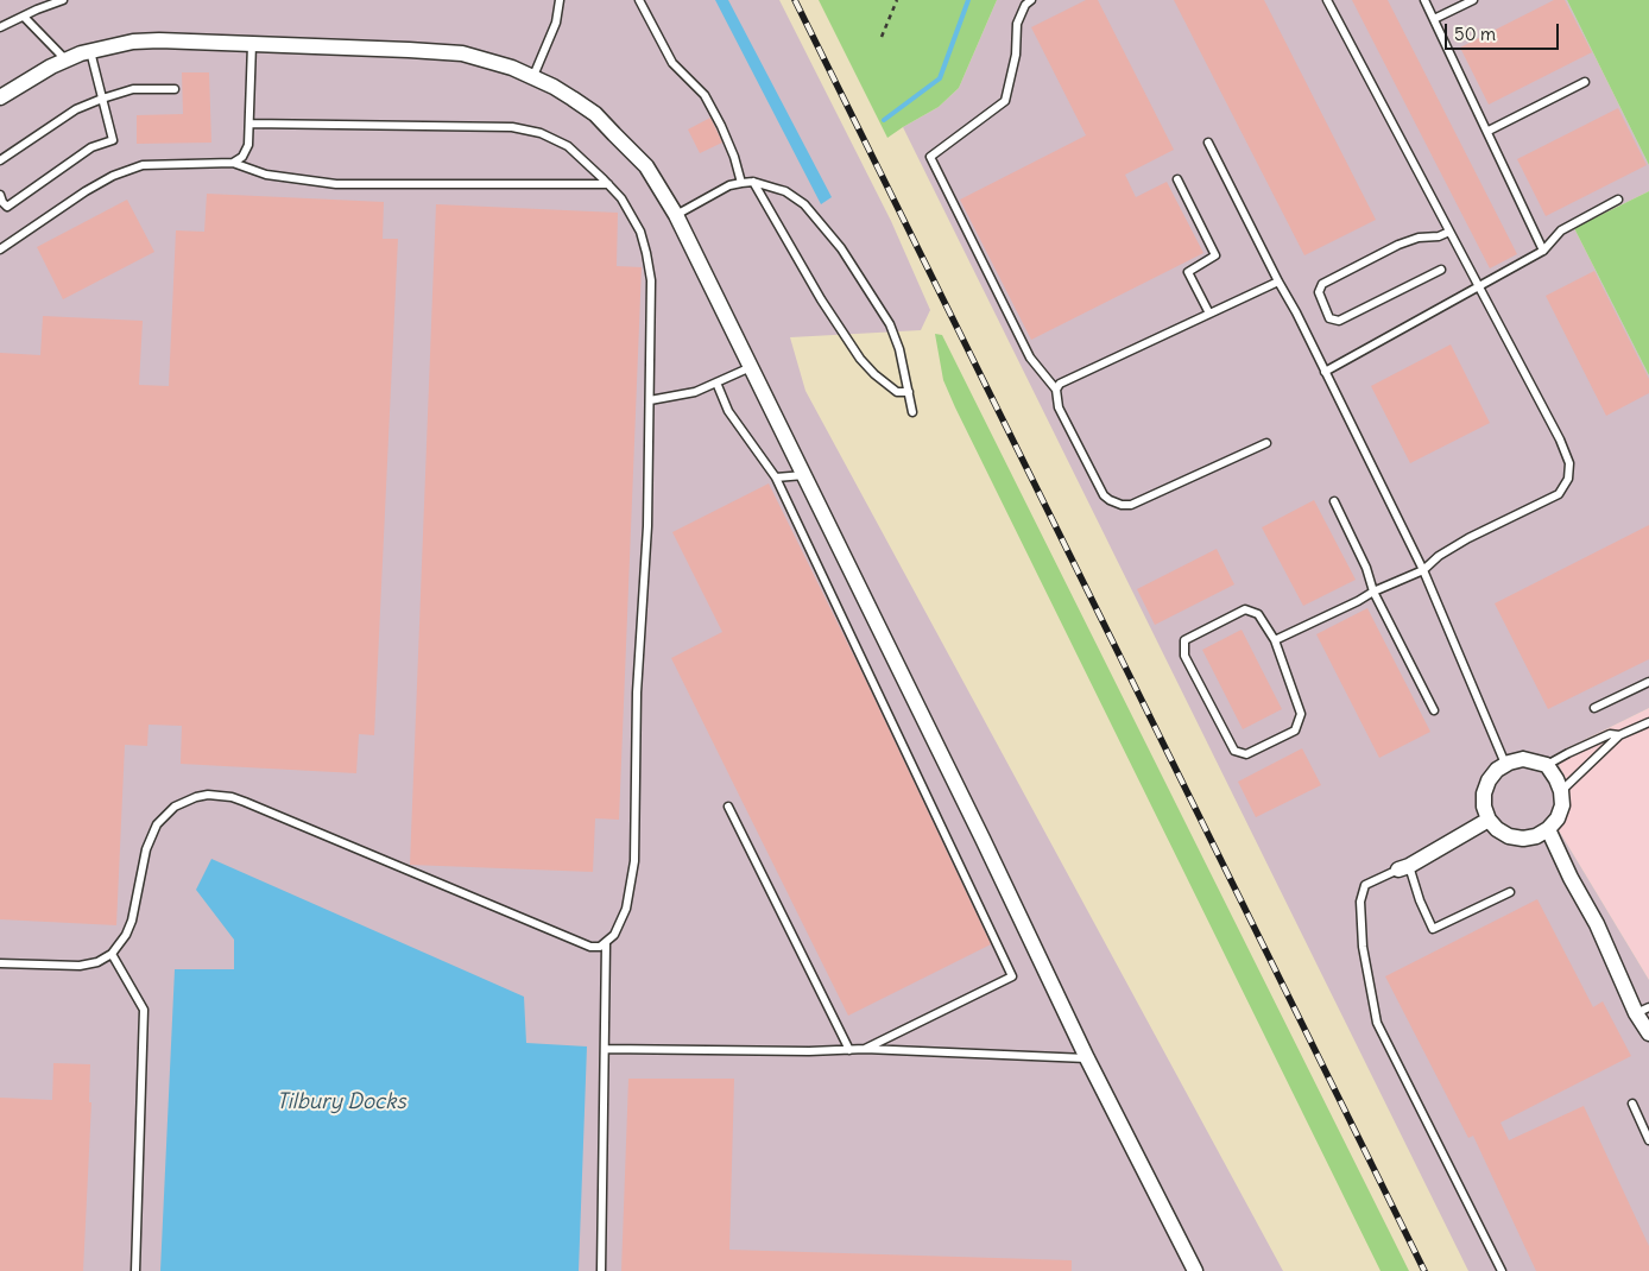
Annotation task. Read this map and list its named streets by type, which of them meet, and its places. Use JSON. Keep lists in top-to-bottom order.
{
  "water": ["Tilbury Docks"],
  "scale_bar": "50 m"
}
